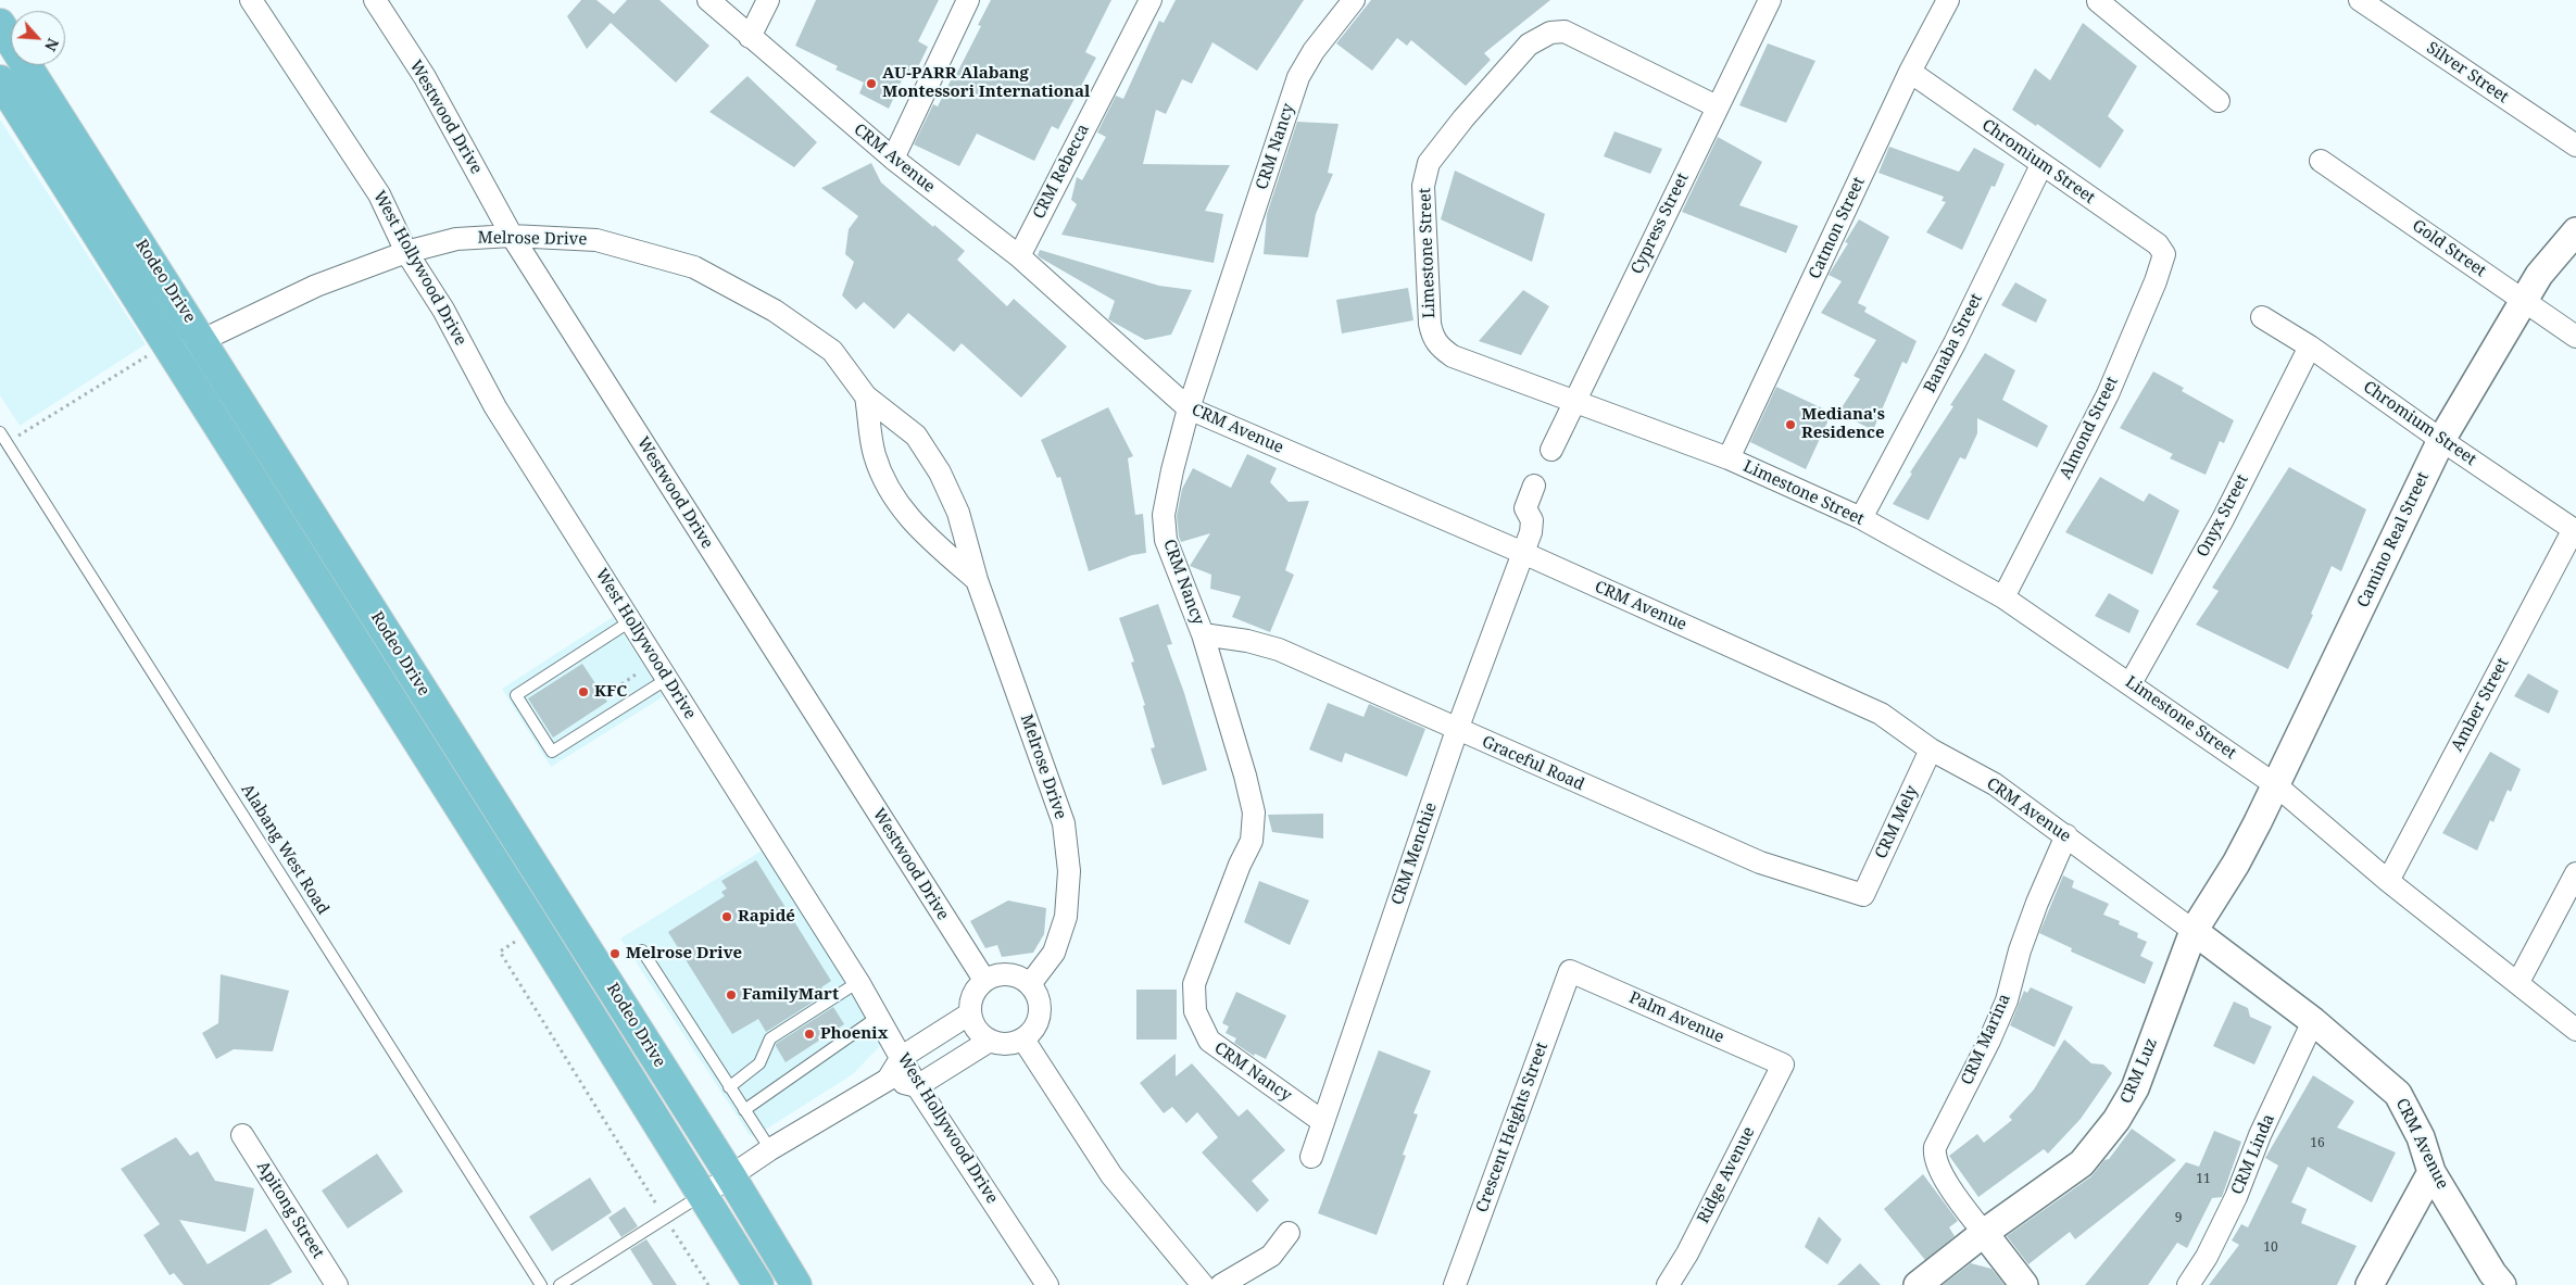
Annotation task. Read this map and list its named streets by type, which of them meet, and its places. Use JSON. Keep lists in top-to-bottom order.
{
  "streets": {
    "main road": ["Rodeo Drive"],
    "street": [
      "Silver Street",
      "Westwood Drive",
      "CRM Nancy",
      "CRM Avenue",
      "Chromium Street",
      "CRM Rebecca",
      "Cypress Street",
      "Catmon Street",
      "Melrose Drive",
      "Gold Street",
      "Limestone Street",
      "West Hollywood Drive",
      "Banaba Street",
      "Almond Street",
      "Onyx Street",
      "Camino Real Street",
      "Amber Street",
      "Graceful Road",
      "CRM Mely",
      "CRM Menchie",
      "Palm Avenue",
      "CRM Marina",
      "CRM Luz",
      "Crescent Heights Street",
      "CRM Linda",
      "Ridge Avenue",
      "Apitong Street"
    ],
    "lane": ["Alabang West Road"]
  },
  "crossings": [
    ["Westwood Drive", "Melrose Drive"],
    ["CRM Nancy", "CRM Avenue"],
    ["CRM Nancy", "Graceful Road"],
    ["CRM Nancy", "CRM Menchie"],
    ["CRM Avenue", "CRM Rebecca"],
    ["CRM Avenue", "CRM Mely"],
    ["CRM Avenue", "CRM Menchie"],
    ["CRM Avenue", "CRM Marina"],
    ["CRM Avenue", "CRM Luz"],
    ["CRM Avenue", "CRM Linda"],
    ["Chromium Street", "Catmon Street"],
    ["Chromium Street", "Banaba Street"],
    ["Chromium Street", "Almond Street"],
    ["Chromium Street", "Onyx Street"],
    ["Chromium Street", "Camino Real Street"],
    ["Chromium Street", "Amber Street"],
    ["Cypress Street", "Limestone Street"],
    ["Catmon Street", "Limestone Street"],
    ["Melrose Drive", "West Hollywood Drive"],
    ["Melrose Drive", "Rodeo Drive"],
    ["Gold Street", "Camino Real Street"],
    ["Limestone Street", "Banaba Street"],
    ["Limestone Street", "Almond Street"],
    ["Limestone Street", "Onyx Street"],
    ["Limestone Street", "Camino Real Street"],
    ["Limestone Street", "Amber Street"],
    ["Camino Real Street", "CRM Luz"],
    ["Graceful Road", "CRM Mely"],
    ["Graceful Road", "CRM Menchie"],
    ["Palm Avenue", "Crescent Heights Street"],
    ["Palm Avenue", "Ridge Avenue"],
    ["CRM Marina", "CRM Luz"]
  ],
  "places": [
    "AU-PARR Alabang Montessori International",
    "Mediana's Residence",
    "KFC",
    "Rapidé",
    "Melrose Drive",
    "FamilyMart",
    "Phoenix"
  ],
  "house_numbers": [
    "16",
    "11",
    "9",
    "10"
  ],
  "north": "bottom right"
}
